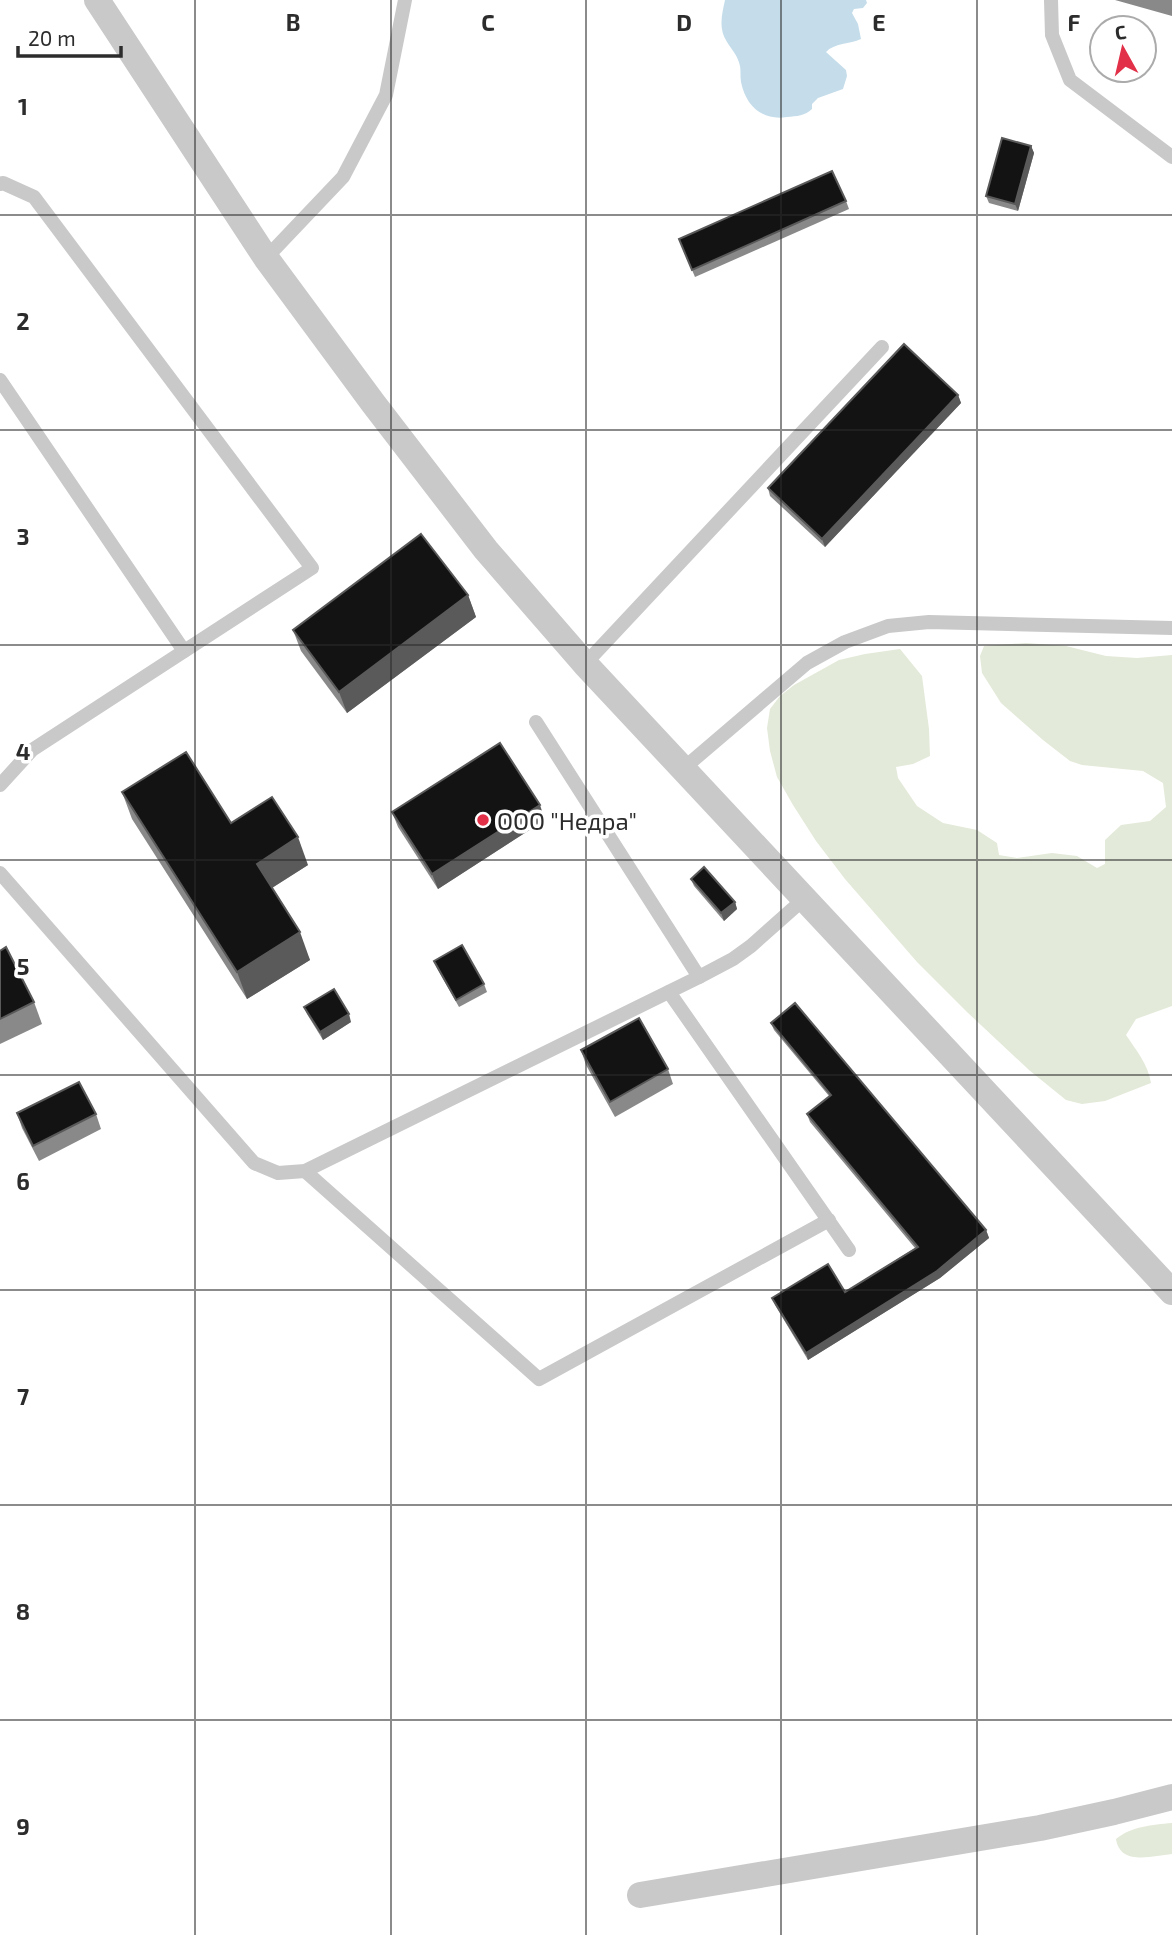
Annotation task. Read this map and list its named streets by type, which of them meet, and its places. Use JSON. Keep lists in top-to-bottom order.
{
  "places": ["ООО \"Недра\""],
  "scale_bar": "20 m",
  "north": "top",
  "grid": {
    "columns": [
      "B",
      "C",
      "D",
      "E",
      "F"
    ],
    "rows": [
      "1",
      "2",
      "3",
      "4",
      "5",
      "6",
      "7",
      "8",
      "9"
    ]
  }
}
